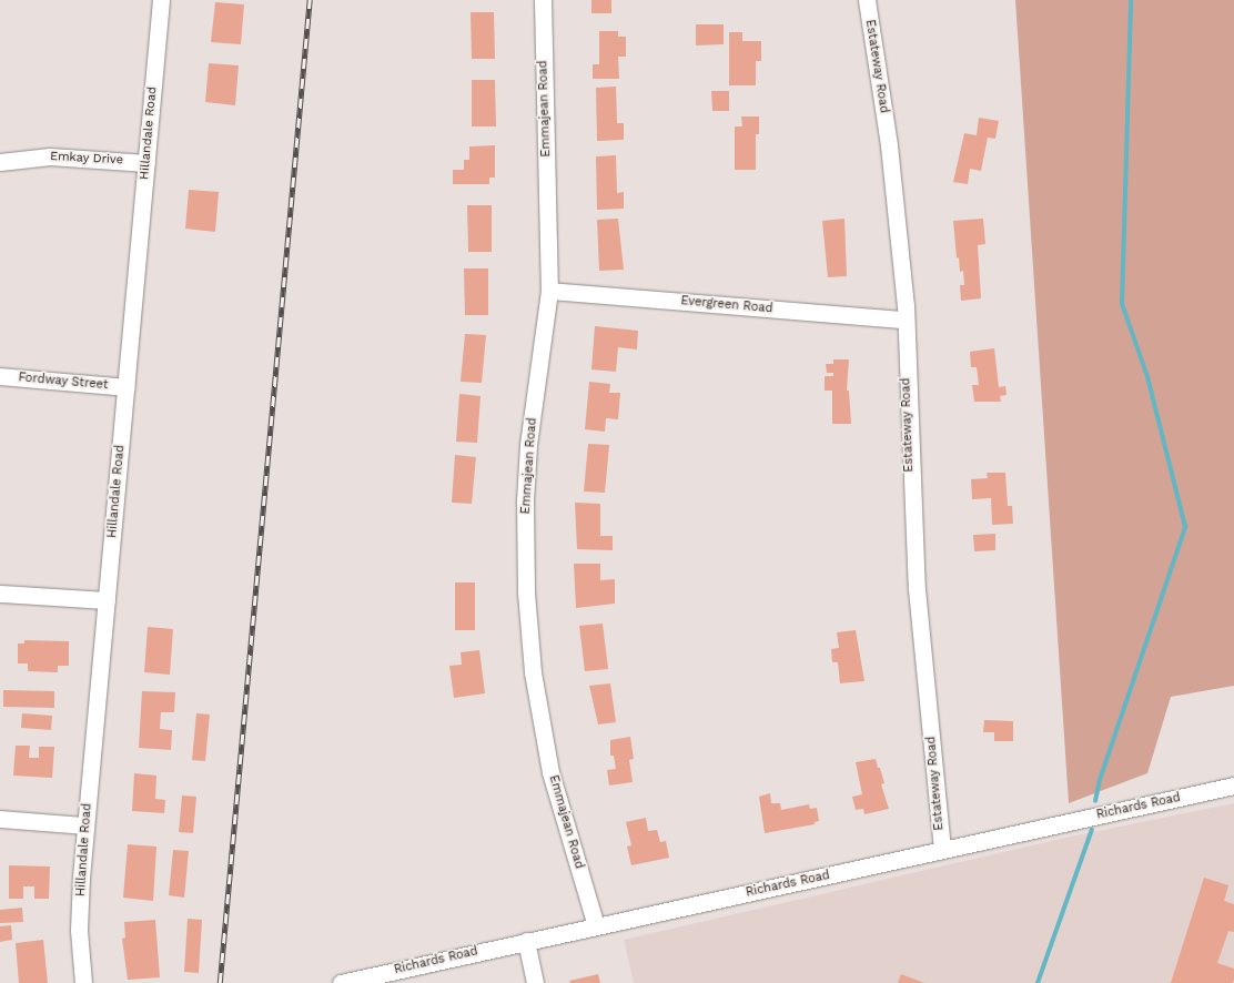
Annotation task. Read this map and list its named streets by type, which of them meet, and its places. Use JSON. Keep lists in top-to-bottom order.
{
  "streets": {
    "street": [
      "Estateway Road",
      "Emmajean Road",
      "Hillandale Road",
      "Emkay Drive",
      "Evergreen Road",
      "Fordway Street",
      "Richards Road"
    ]
  },
  "crossings": [
    ["Estateway Road", "Evergreen Road"],
    ["Estateway Road", "Richards Road"],
    ["Emmajean Road", "Evergreen Road"],
    ["Emmajean Road", "Richards Road"],
    ["Hillandale Road", "Emkay Drive"],
    ["Hillandale Road", "Fordway Street"]
  ]
}
